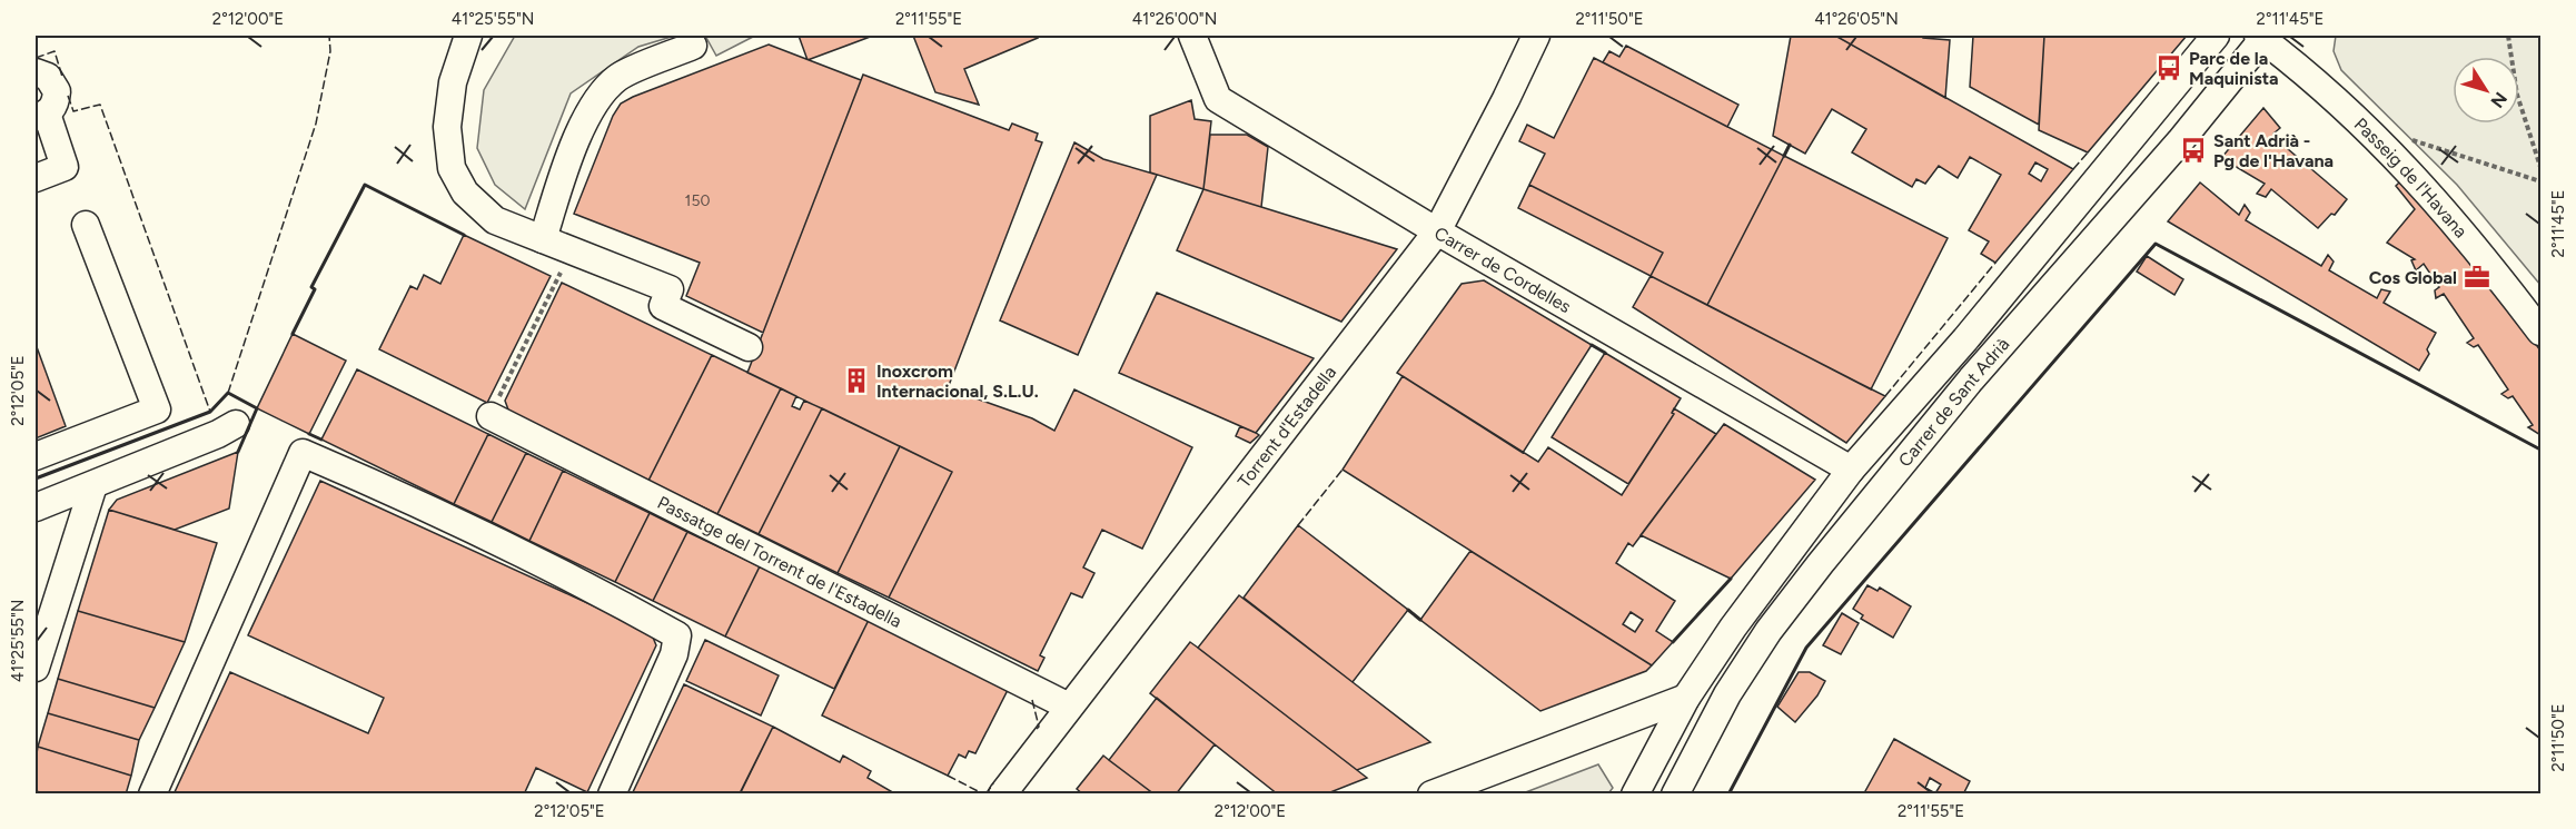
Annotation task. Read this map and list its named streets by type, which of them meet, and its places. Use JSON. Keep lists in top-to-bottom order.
{
  "streets": {
    "street": [
      "Passeig de l'Havana",
      "Carrer de Cordelles",
      "Carrer de Sant Adrià",
      "Torrent d'Estadella",
      "Passatge del Torrent de l'Estadella"
    ]
  },
  "crossings": [
    ["Passeig de l'Havana", "Carrer de Sant Adrià"],
    ["Carrer de Cordelles", "Carrer de Sant Adrià"],
    ["Carrer de Cordelles", "Torrent d'Estadella"],
    ["Torrent d'Estadella", "Passatge del Torrent de l'Estadella"]
  ],
  "places": {
    "bus stop": ["Parc de la Maquinista", "Sant Adrià - Pg de l'Havana"],
    "office": ["Cos Global"],
    "building": ["Inoxcrom Internacional, S.L.U."]
  },
  "house_numbers": ["150"],
  "north": "bottom right",
  "coordinates": [
    "2°12'00\"E",
    "41°25'55\"N",
    "2°11'55\"E",
    "41°26'00\"N",
    "2°11'50\"E",
    "41°26'05\"N",
    "2°11'45\"E",
    "2°12'05\"E"
  ]
}
